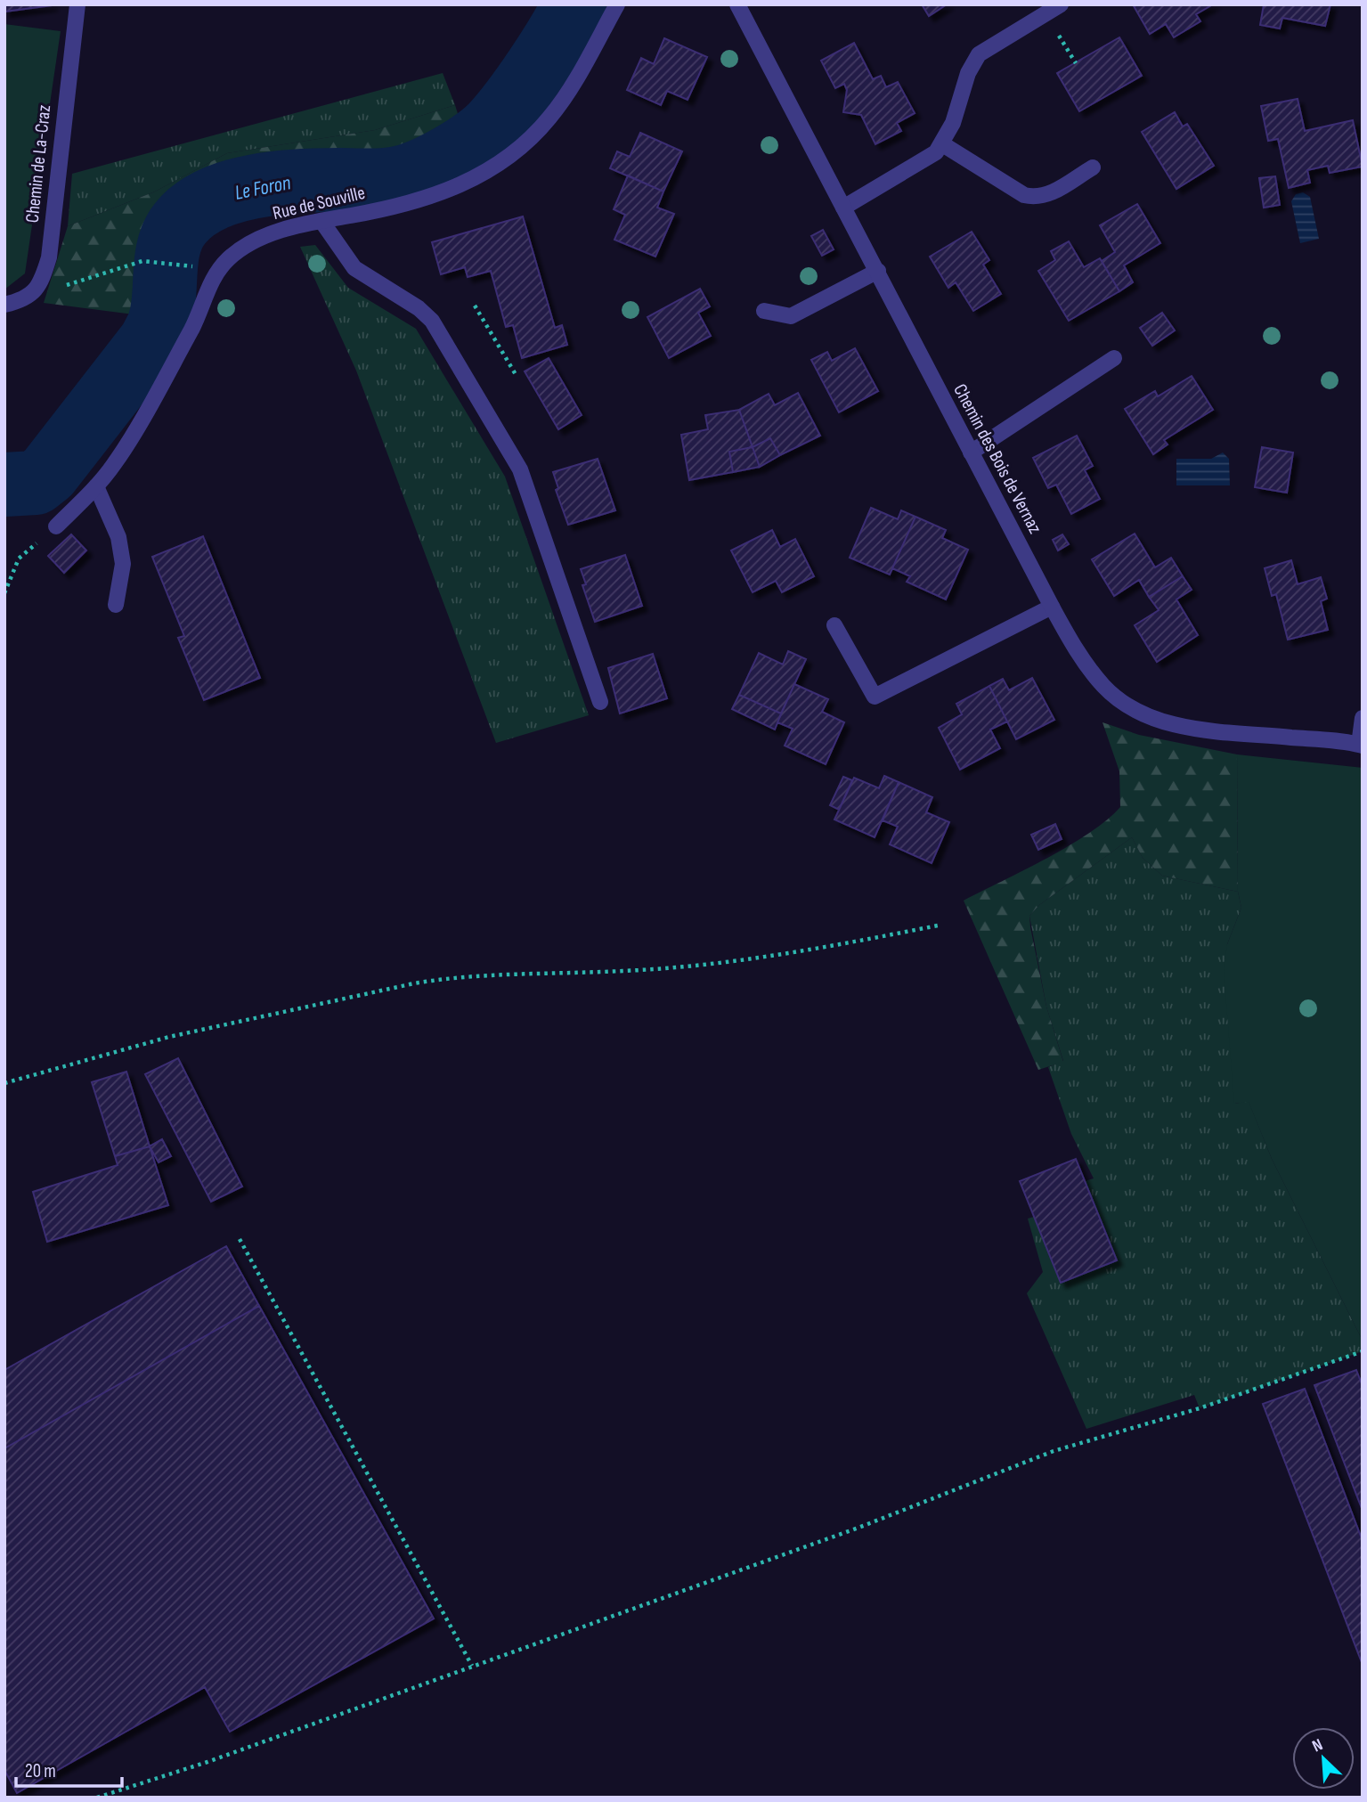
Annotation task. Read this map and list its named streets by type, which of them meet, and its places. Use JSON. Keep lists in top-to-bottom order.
{
  "streets": {
    "street": ["Chemin de La-Craz", "Rue de Souville", "Chemin des Bois de Vernaz"]
  },
  "water": ["Le Foron"],
  "scale_bar": "20 m",
  "north": "top left"
}
